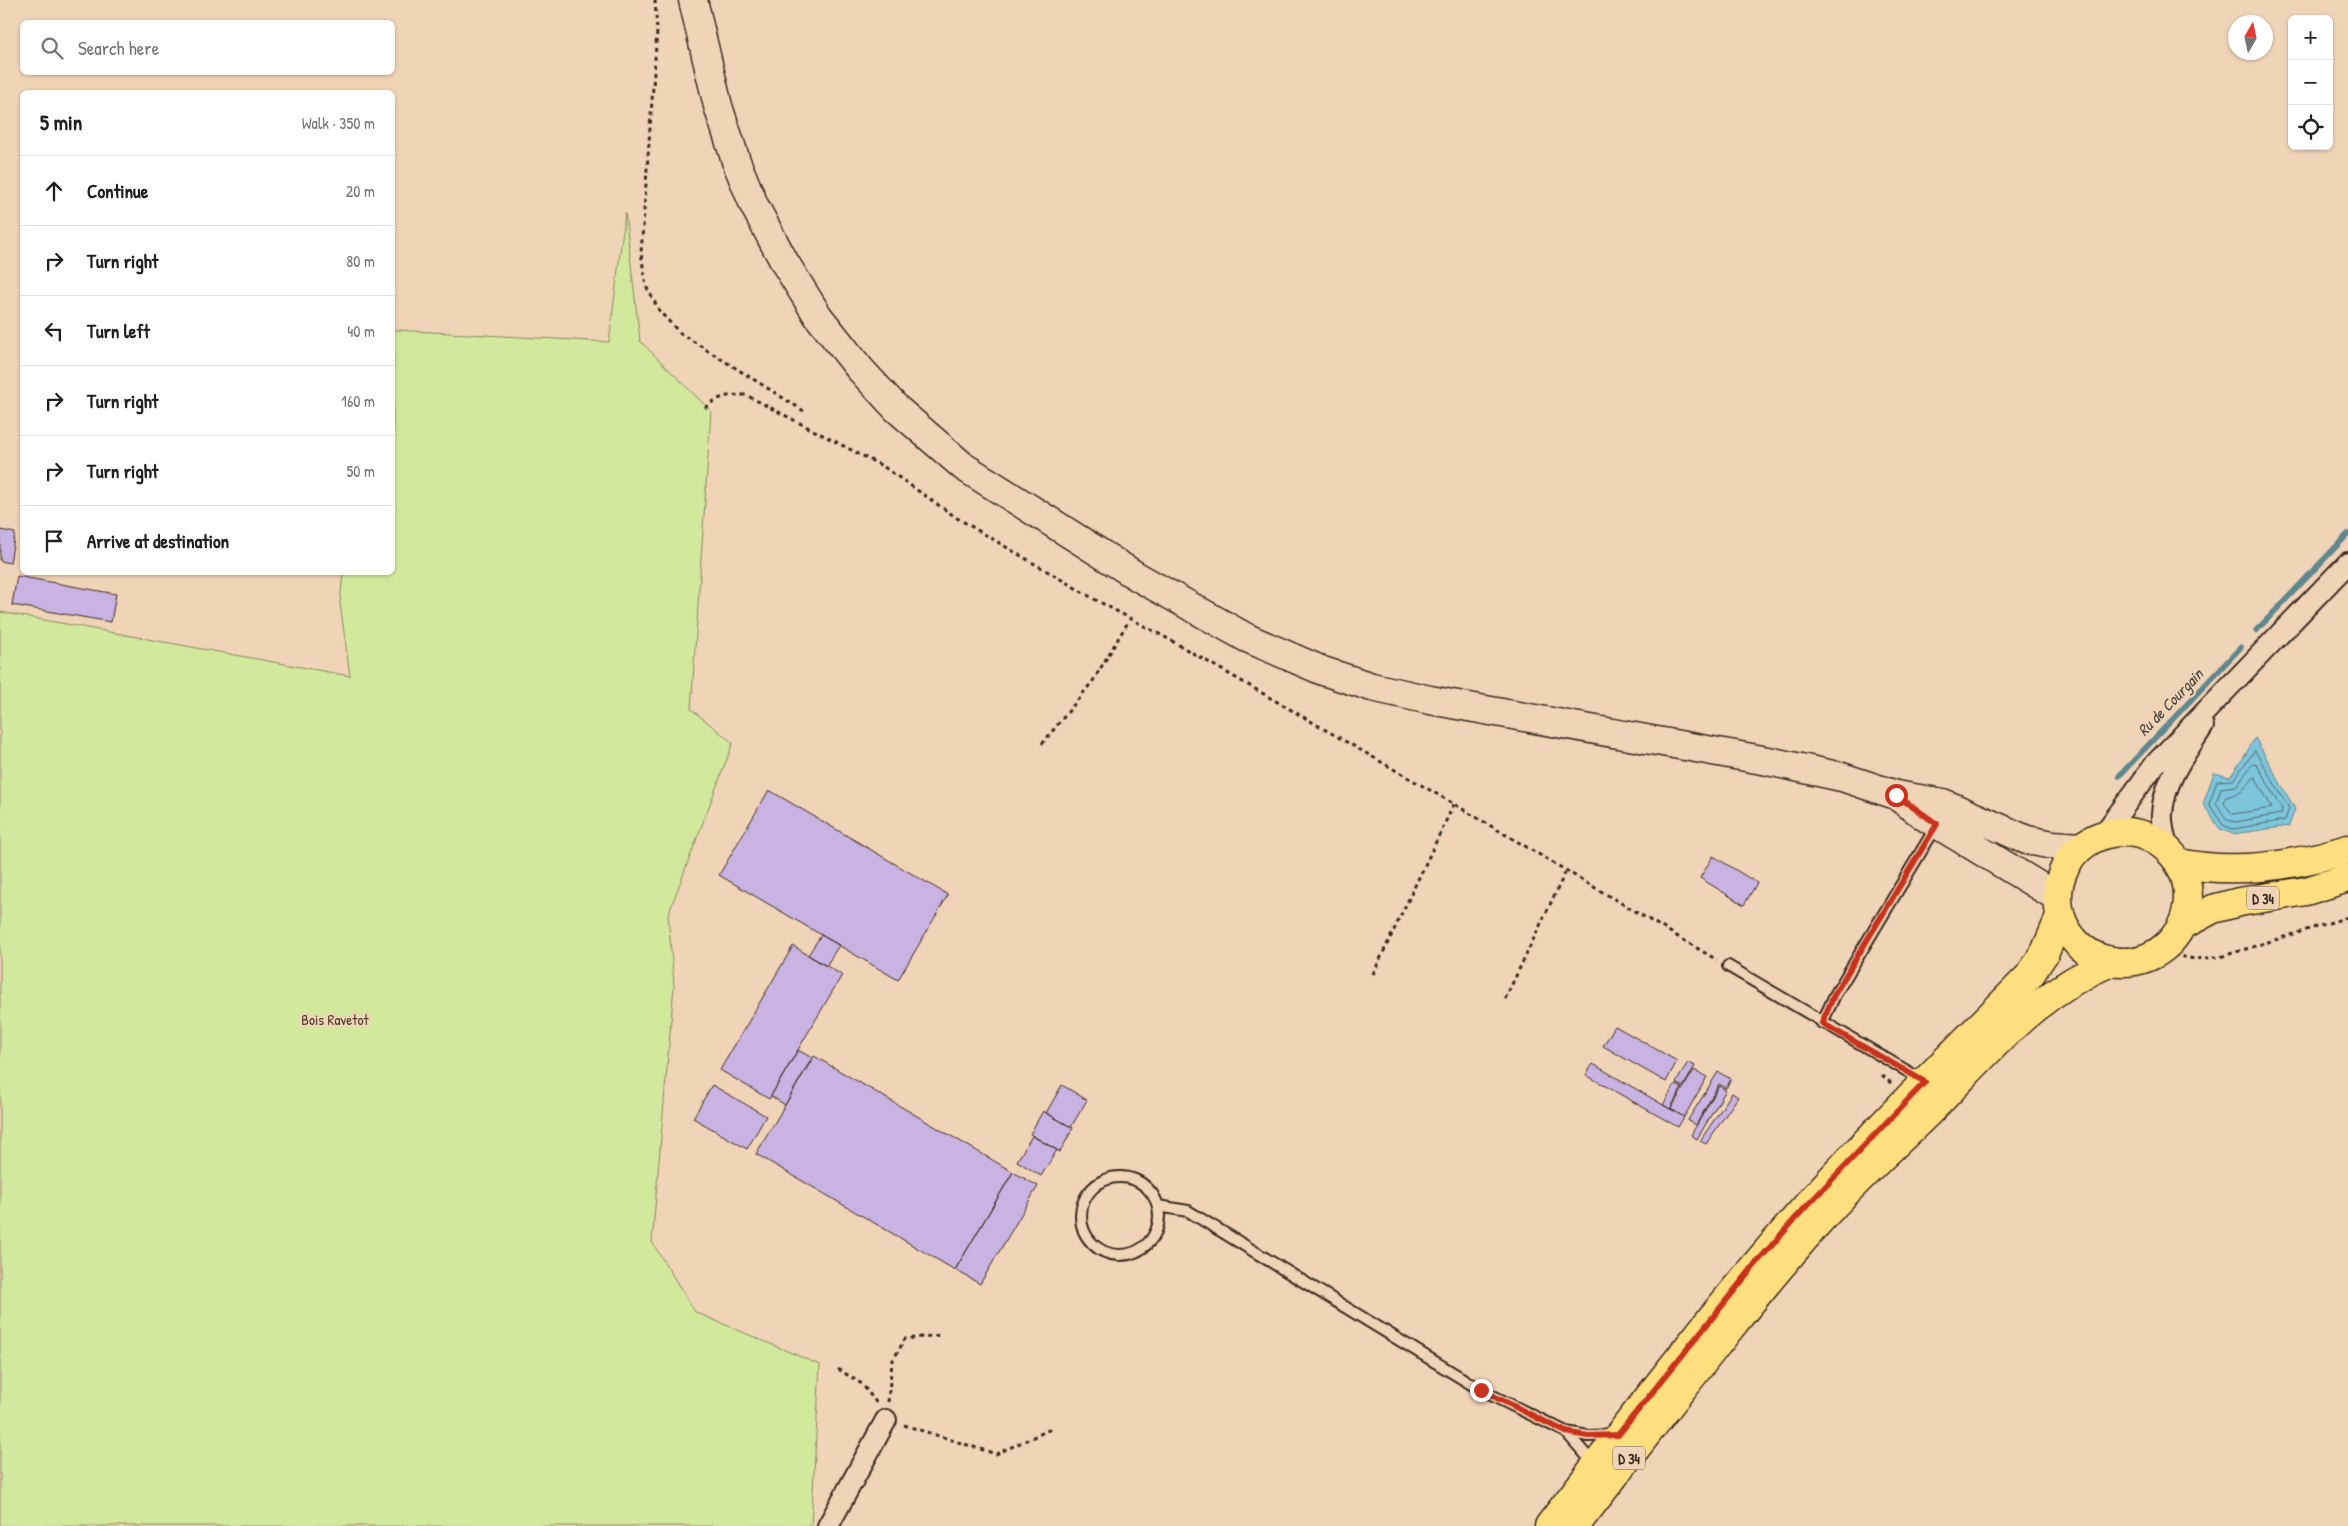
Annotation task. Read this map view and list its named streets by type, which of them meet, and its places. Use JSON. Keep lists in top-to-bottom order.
{
  "streets": {
    "main road": ["D 34"]
  },
  "water": ["Ru de Courgain"],
  "parks": ["Bois Ravetot"],
  "north": "top",
  "page": {
    "map_buttons": ["+", "−"],
    "search": "Search here",
    "heading": ["5 min", "Walk · 350 m"],
    "list": [
      ["Continue", "20 m"],
      ["Turn right", "80 m"],
      ["Turn left", "40 m"],
      ["Turn right", "160 m"],
      ["Turn right", "50 m"],
      "Arrive at destination"
    ]
  }
}
